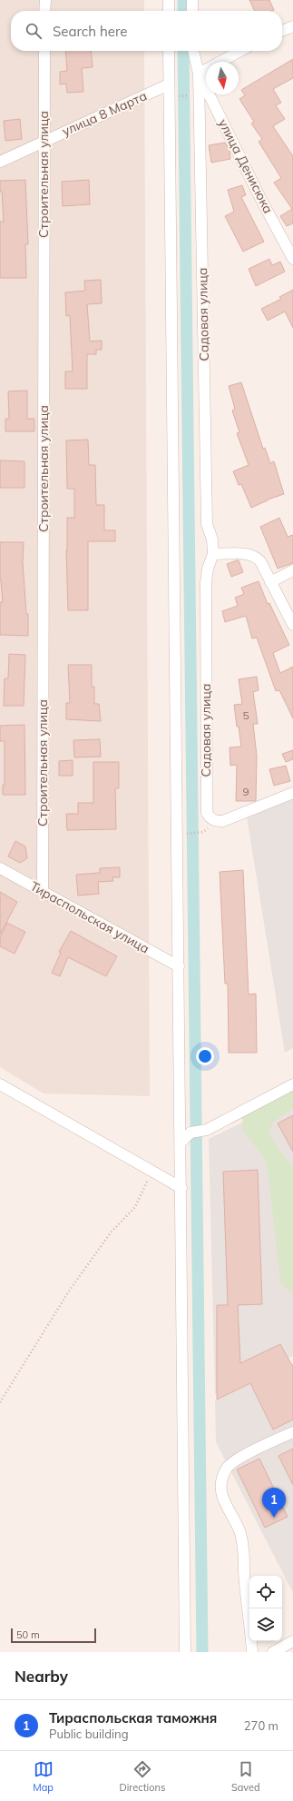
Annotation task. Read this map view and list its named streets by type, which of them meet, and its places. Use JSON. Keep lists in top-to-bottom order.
{
  "streets": {
    "street": [
      "улица 8 Марта",
      "улица Денисюка",
      "Строительная улица",
      "Садовая улица",
      "Тираспольская улица"
    ]
  },
  "crossings": [
    ["улица 8 Марта", "Строительная улица"],
    ["улица Денисюка", "Садовая улица"],
    ["Строительная улица", "Тираспольская улица"]
  ],
  "house_numbers": ["5", "9"],
  "scale_bar": "50 m",
  "north": "bottom",
  "page": {
    "search": "Search here",
    "pins": "1",
    "scale": "50 m",
    "heading": "Nearby",
    "list": [
      {
        "mark": "1",
        "name": "Тираспольская таможня",
        "note": "Public building",
        "value": "270 m"
      }
    ],
    "nav": ["Map", "Directions", "Saved"]
  }
}
